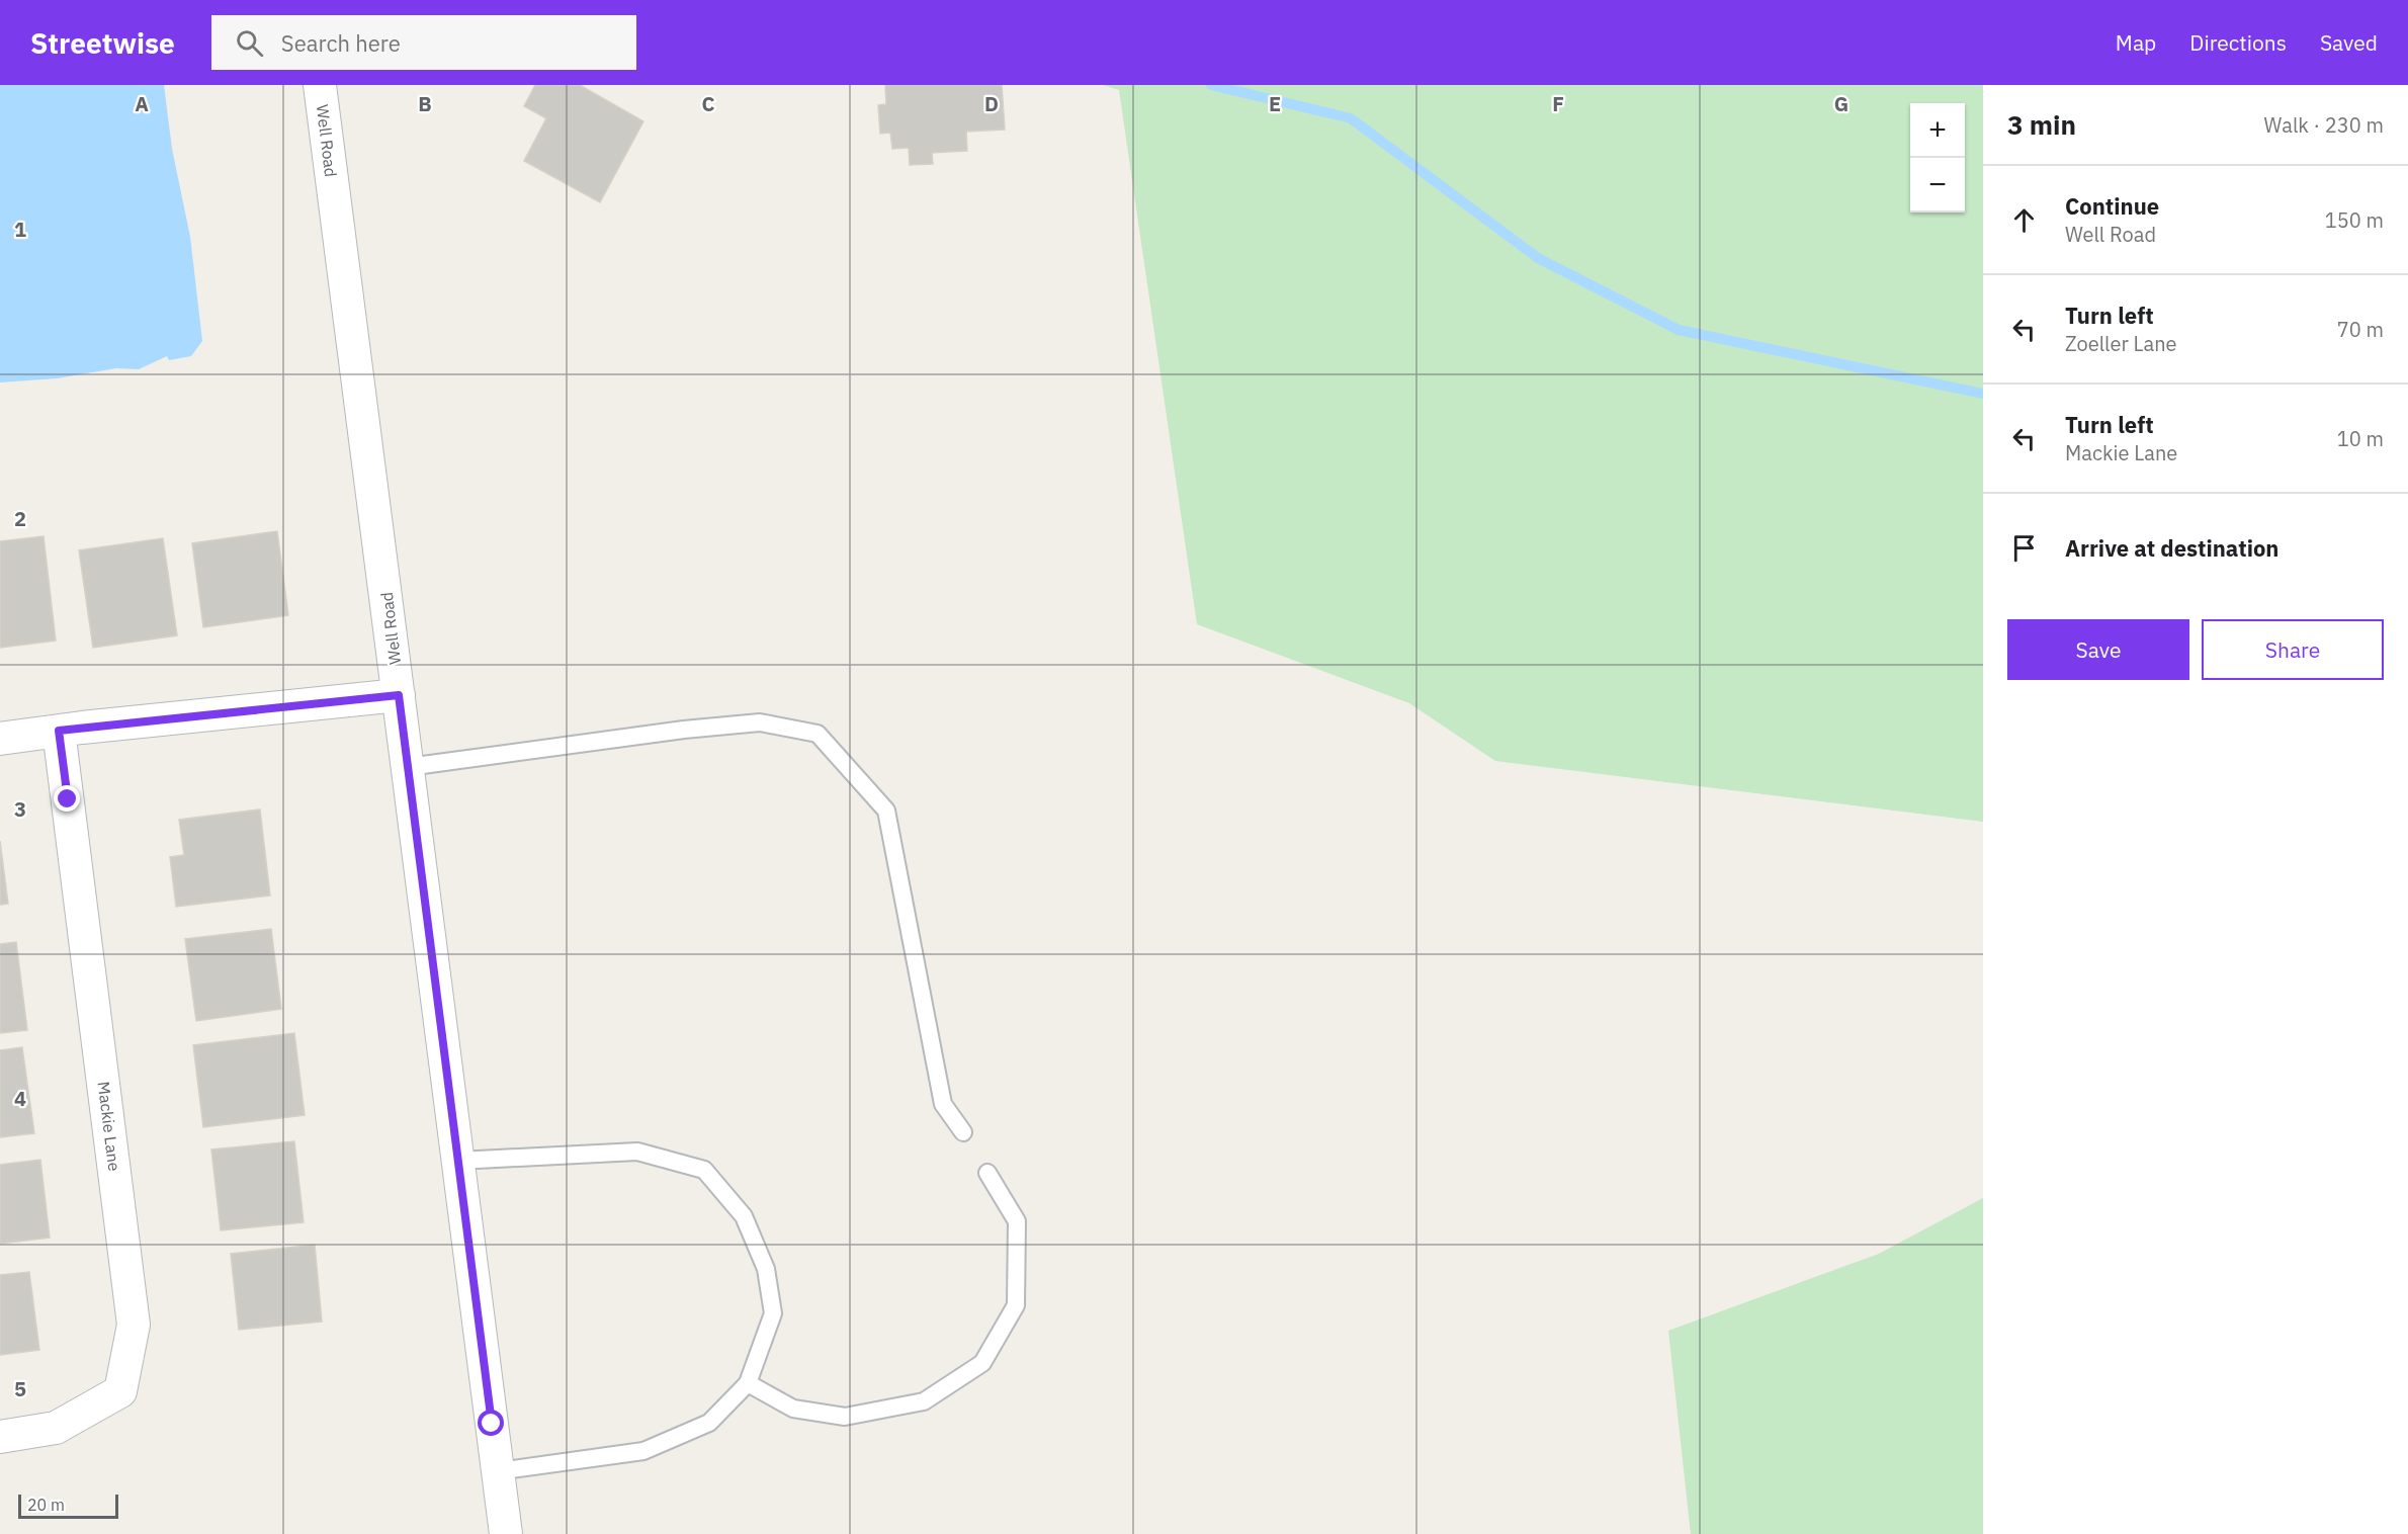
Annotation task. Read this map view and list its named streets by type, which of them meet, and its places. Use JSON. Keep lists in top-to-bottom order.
{
  "streets": {
    "street": ["Well Road", "Mackie Lane"]
  },
  "scale_bar": "20 m",
  "page": {
    "header": "Streetwise",
    "search": "Search here",
    "nav": ["Map", "Directions", "Saved"],
    "heading": ["3 min", "Walk · 230 m"],
    "map_buttons": ["+", "−"],
    "list": [
      ["Continue", "Well Road", "150 m"],
      ["Turn left", "Zoeller Lane", "70 m"],
      ["Turn left", "Mackie Lane", "10 m"],
      "Arrive at destination"
    ],
    "buttons": ["Save", "Share"],
    "scale": "20 m"
  },
  "grid": {
    "columns": [
      "A",
      "B",
      "C",
      "D",
      "E",
      "F",
      "G"
    ],
    "rows": [
      "1",
      "2",
      "3",
      "4",
      "5"
    ]
  }
}
